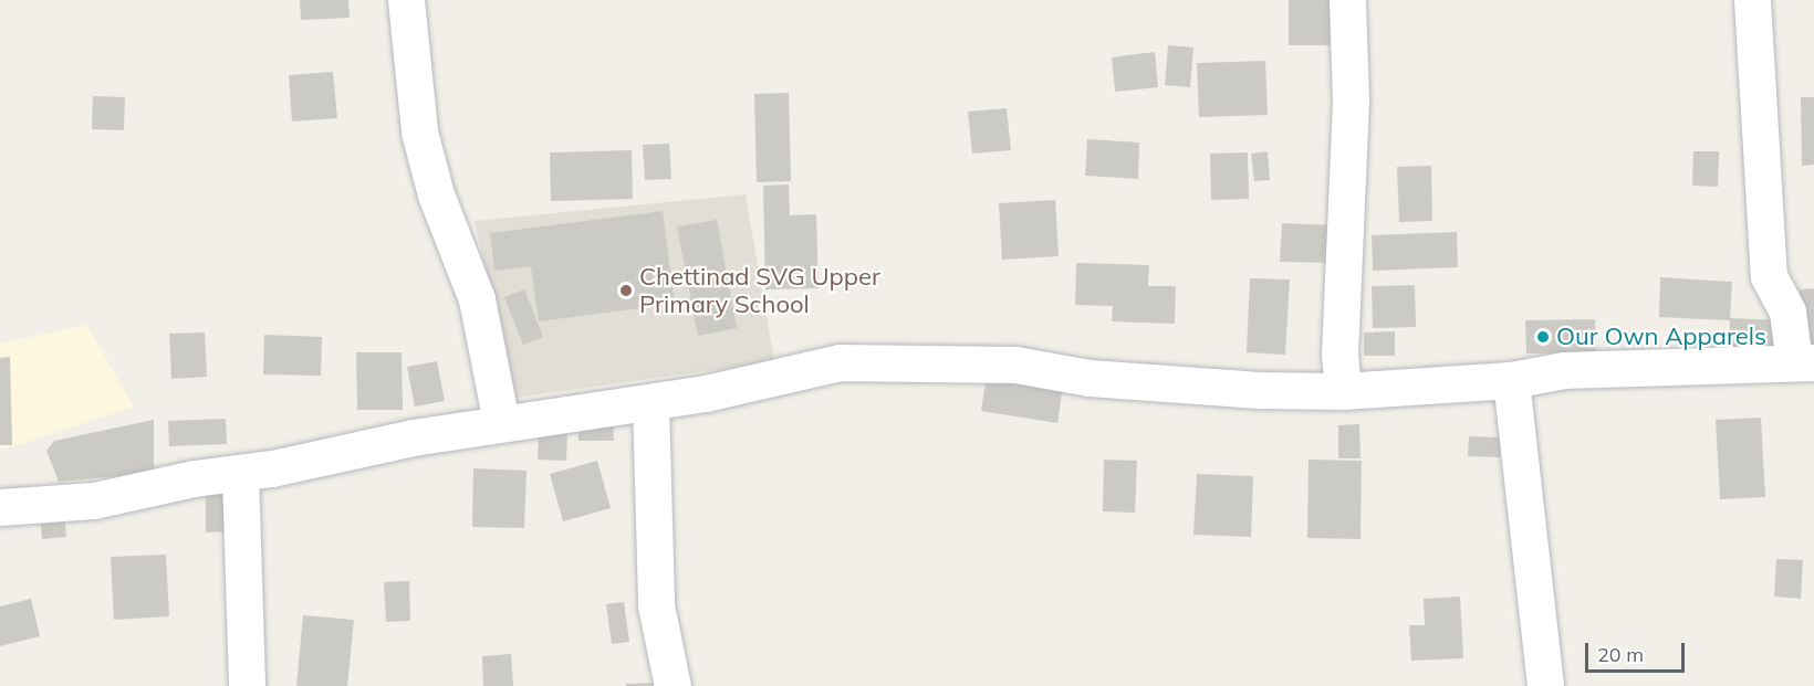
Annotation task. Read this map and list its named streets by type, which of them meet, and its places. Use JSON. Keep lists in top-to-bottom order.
{
  "places": ["Chettinad SVG Upper Primary School", "Our Own Apparels"],
  "scale_bar": "20 m"
}
